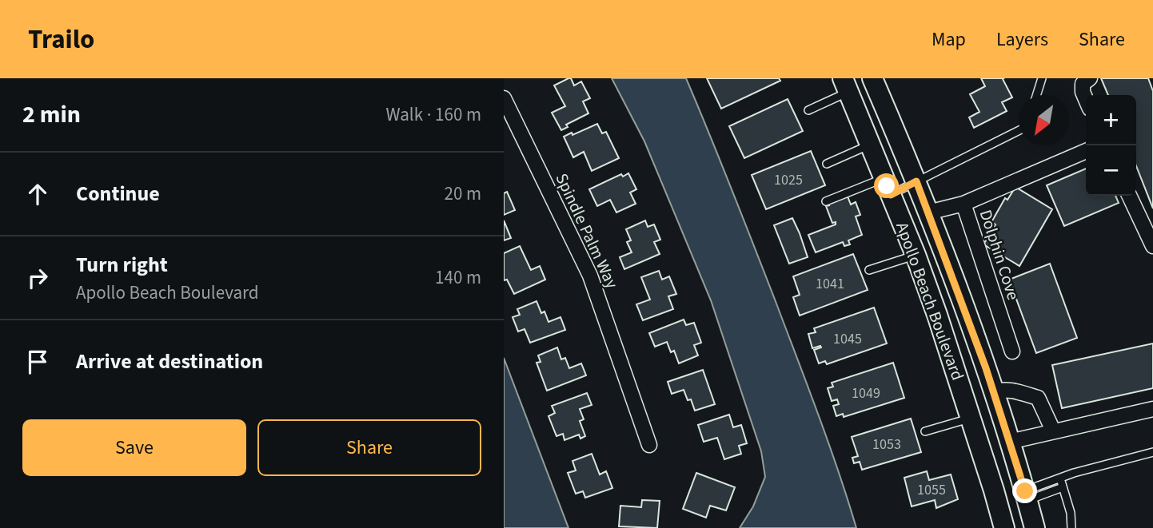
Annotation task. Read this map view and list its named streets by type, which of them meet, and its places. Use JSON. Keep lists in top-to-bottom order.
{
  "streets": {
    "main road": ["Apollo Beach Boulevard"],
    "street": ["Spindle Palm Way", "Dolphin Cove"]
  },
  "house_numbers": [
    "1025",
    "1041",
    "1045",
    "1049",
    "1053",
    "1055"
  ],
  "north": "bottom left",
  "page": {
    "header": "Trailo",
    "nav": ["Map", "Layers", "Share"],
    "heading": ["2 min", "Walk · 160 m"],
    "map_buttons": ["+", "−"],
    "list": [
      ["Continue", "20 m"],
      ["Turn right", "Apollo Beach Boulevard", "140 m"],
      "Arrive at destination"
    ],
    "buttons": ["Save", "Share"]
  }
}
